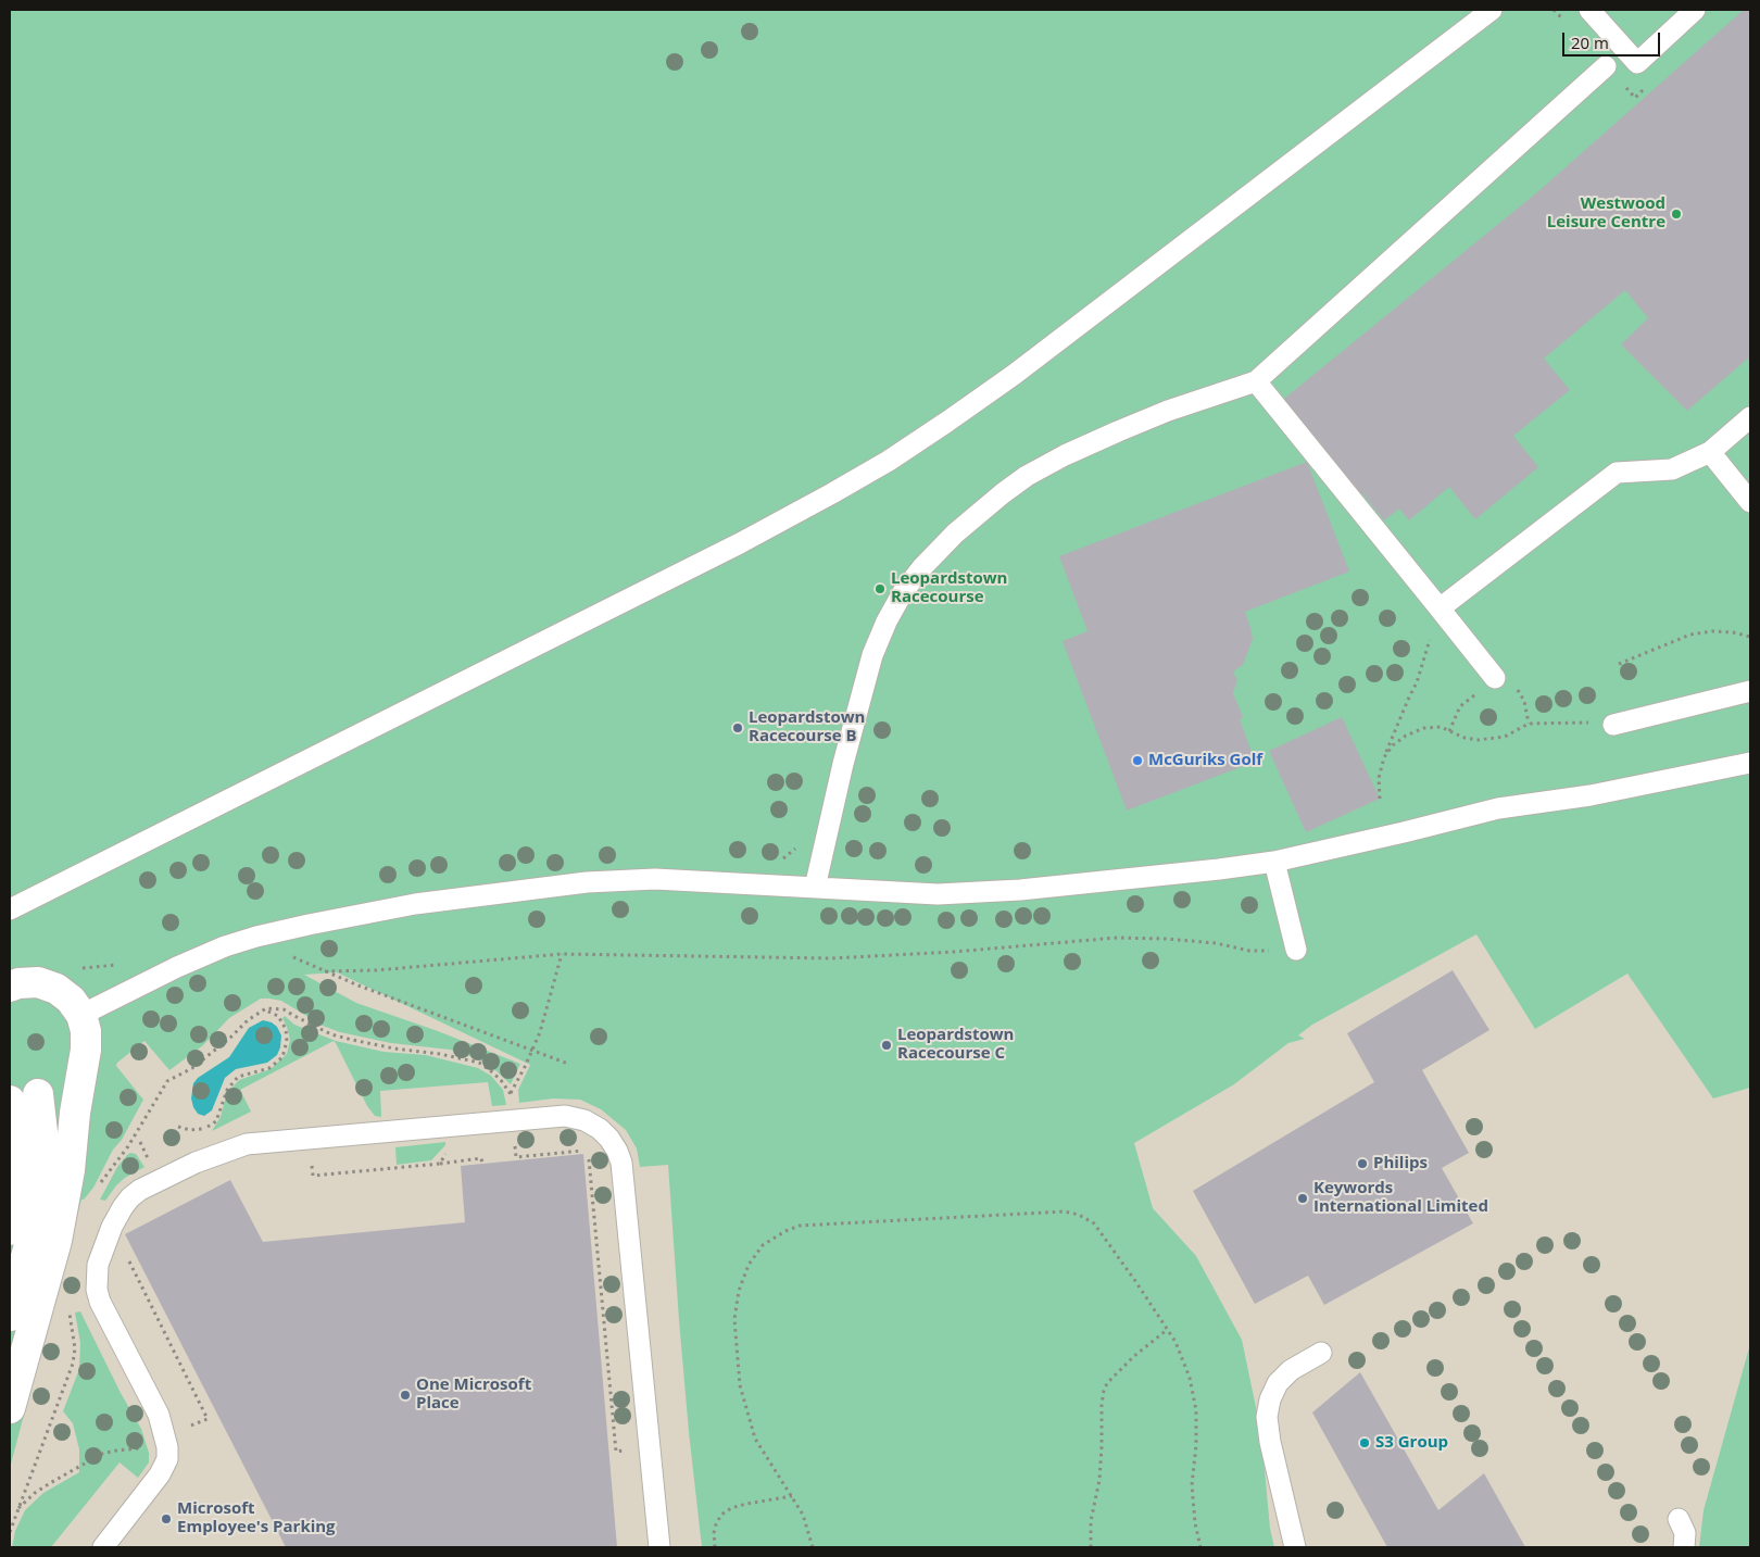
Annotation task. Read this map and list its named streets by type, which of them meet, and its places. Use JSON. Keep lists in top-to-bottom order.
{
  "places": [
    "Westwood Leisure Centre",
    "Leopardstown Racecourse",
    "Leopardstown Racecourse B",
    "McGuriks Golf",
    "Leopardstown Racecourse C",
    "Philips",
    "Keywords International Limited",
    "One Microsoft Place",
    "S3 Group",
    "Microsoft Employee's Parking"
  ],
  "scale_bar": "20 m"
}
